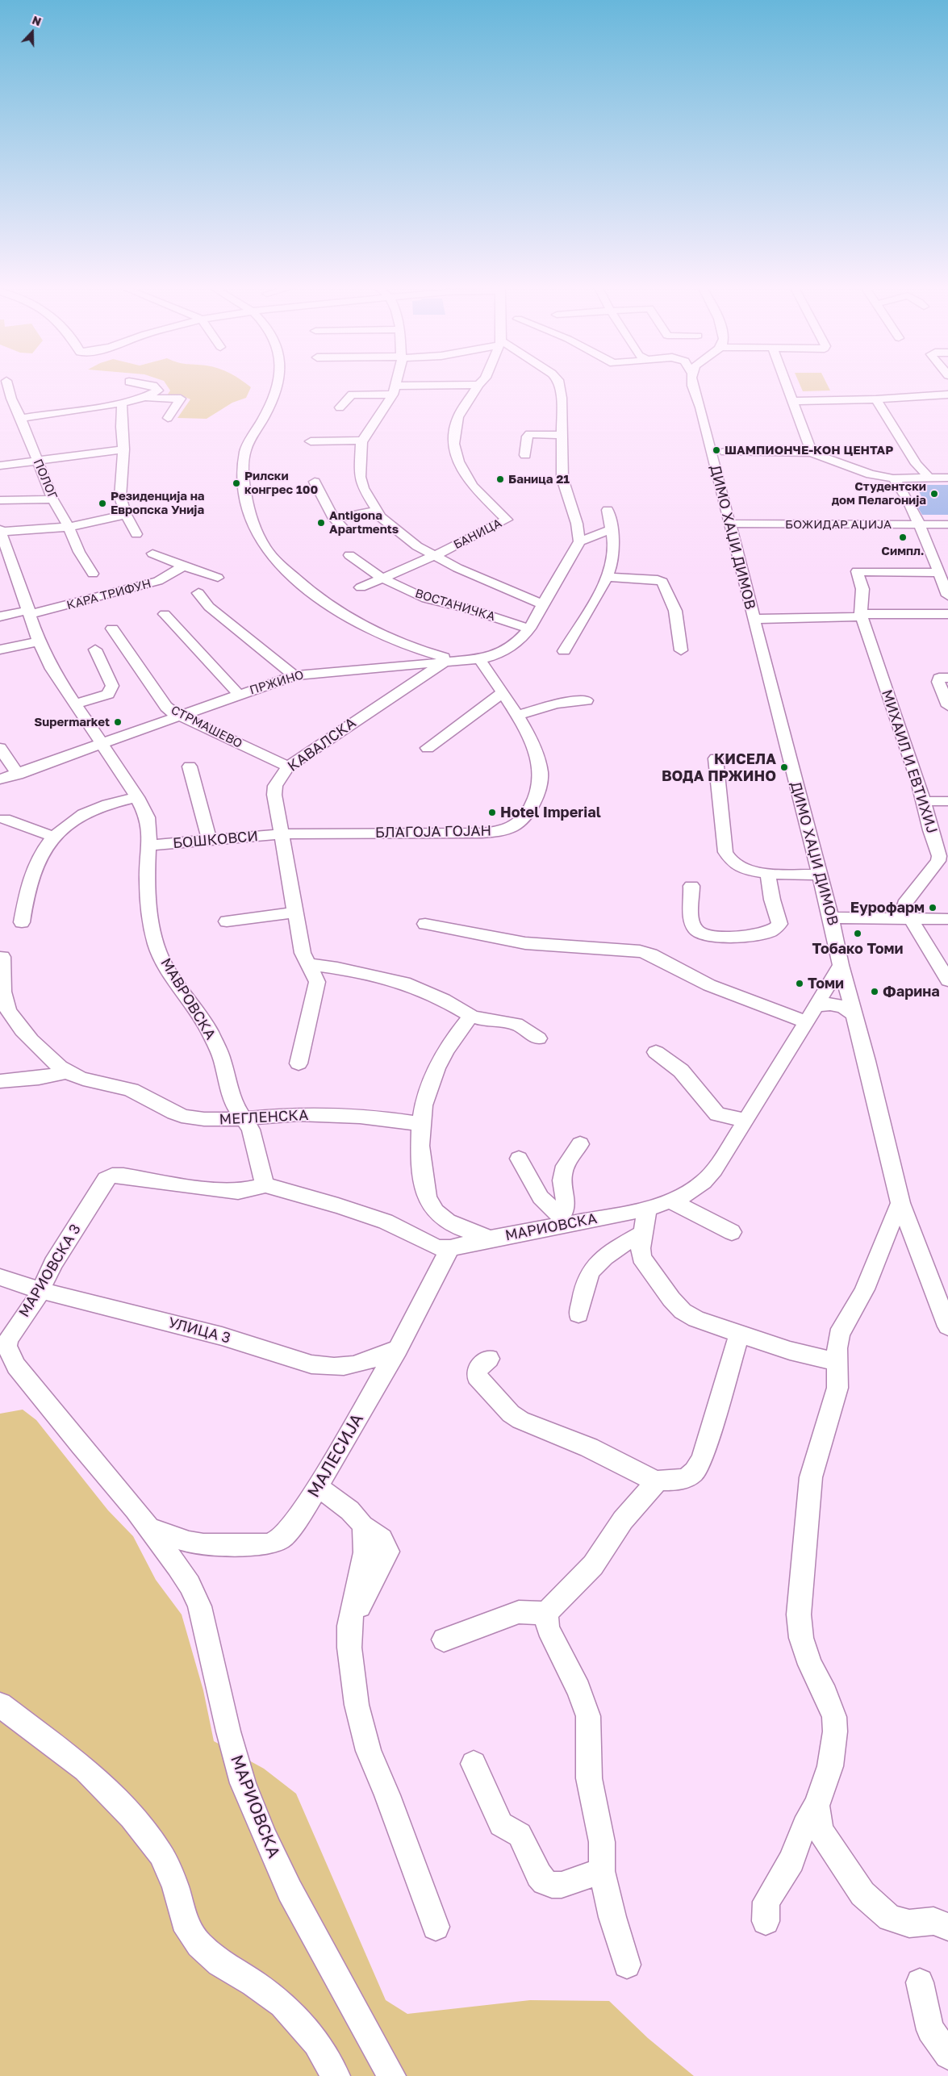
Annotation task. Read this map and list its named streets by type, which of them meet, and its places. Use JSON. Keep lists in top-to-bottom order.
{
  "streets": {
    "street": [
      "ПОЛОГ",
      "БОЖИДАР АЏИЈА",
      "БАНИЦА",
      "ДИМО ХАЏИ ДИМОВ",
      "КАРА ТРИФУН",
      "ВОСТАНИЧКА",
      "ПРЖИНО",
      "СТРМАШЕВО",
      "КАВАЛСКА",
      "МИХАИЛ И ЕВТИХИЈ",
      "БЛАГОЈА ГОЈАН",
      "БОШКОВСИ",
      "МАВРОВСКА",
      "МЕГЛЕНСКА",
      "МАРИОВСКА",
      "МАРИОВСКА 3",
      "УЛИЦА 3",
      "МАЛЕСИЈА"
    ]
  },
  "crossings": [
    ["БОЖИДАР АЏИЈА", "ДИМО ХАЏИ ДИМОВ"],
    ["ДИМО ХАЏИ ДИМОВ", "МАРИОВСКА"],
    ["КАРА ТРИФУН", "МАВРОВСКА"],
    ["ВОСТАНИЧКА", "ПРЖИНО"],
    ["ПРЖИНО", "СТРМАШЕВО"],
    ["ПРЖИНО", "КАВАЛСКА"],
    ["ПРЖИНО", "БЛАГОЈА ГОЈАН"],
    ["ПРЖИНО", "МАВРОВСКА"],
    ["СТРМАШЕВО", "КАВАЛСКА"],
    ["КАВАЛСКА", "БЛАГОЈА ГОЈАН"],
    ["КАВАЛСКА", "БОШКОВСИ"],
    ["БЛАГОЈА ГОЈАН", "БОШКОВСИ"],
    ["БОШКОВСИ", "МАВРОВСКА"],
    ["МАВРОВСКА", "МЕГЛЕНСКА"],
    ["МАРИОВСКА", "МАРИОВСКА 3"],
    ["МАРИОВСКА", "МАЛЕСИЈА"],
    ["МАРИОВСКА 3", "УЛИЦА 3"],
    ["МАРИОВСКА 3", "МАЛЕСИЈА"],
    ["УЛИЦА 3", "МАЛЕСИЈА"]
  ],
  "places": [
    "ШАМПИОНЧЕ-КОН ЦЕНТАР",
    "Баница 21",
    "Рилски конгрес 100",
    "Студентски дом Пелагонија",
    "Резиденција на Европска Унија",
    "Antigona Apartments",
    "Симпл.",
    "Supermarket",
    "КИСЕЛА ВОДА ПРЖИНО",
    "Hotel Imperial",
    "Еурофарм",
    "Тобако Томи",
    "Томи",
    "Фарина"
  ],
  "north": "top"
}
